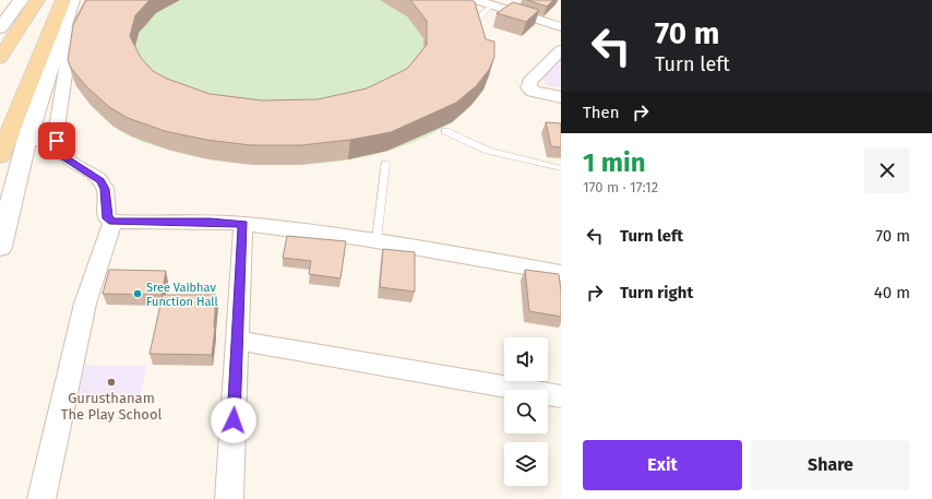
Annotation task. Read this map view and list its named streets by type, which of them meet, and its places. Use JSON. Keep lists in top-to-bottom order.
{
  "places": ["Sree Vaibhav Function Hall", "Gurusthanam The Play School"],
  "page": {
    "turn": ["70 m", "Turn left"],
    "then": "Then",
    "heading": ["1 min", "170 m · 17:12"],
    "list": [
      {
        "name": "Turn left",
        "value": "70 m"
      },
      {
        "name": "Turn right",
        "value": "40 m"
      }
    ],
    "buttons": ["Exit", "Share"]
  }
}
